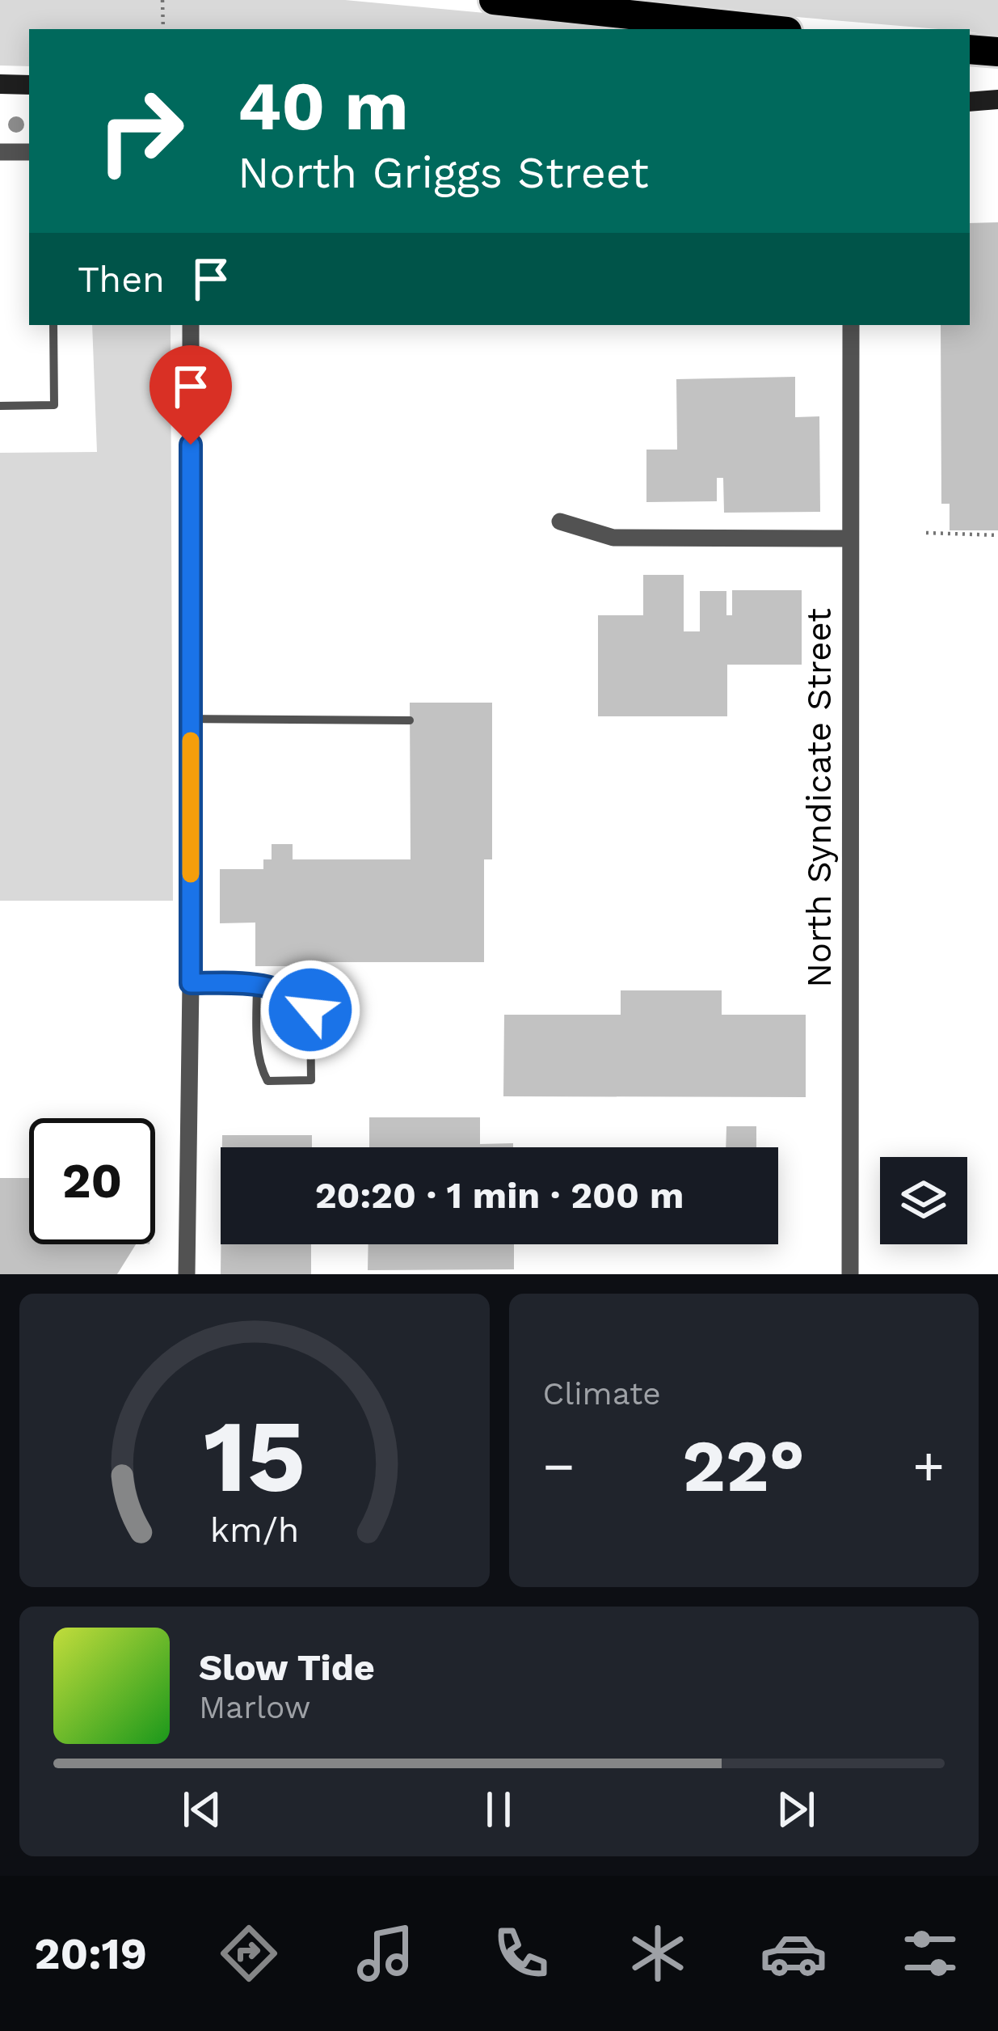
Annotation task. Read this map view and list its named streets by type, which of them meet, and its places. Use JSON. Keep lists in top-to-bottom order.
{
  "streets": {
    "street": ["North Syndicate Street"]
  },
  "page": {
    "turn": ["40 m", "North Griggs Street"],
    "then": "Then",
    "limit": "20",
    "trip": "20:20 · 1 min · 200 m",
    "tile": "Climate",
    "heat": ["−", "22°", "+"],
    "song": ["Slow Tide", "Marlow"],
    "tabs": "20:19",
    "gauge": ["15", "km/h"]
  }
}
